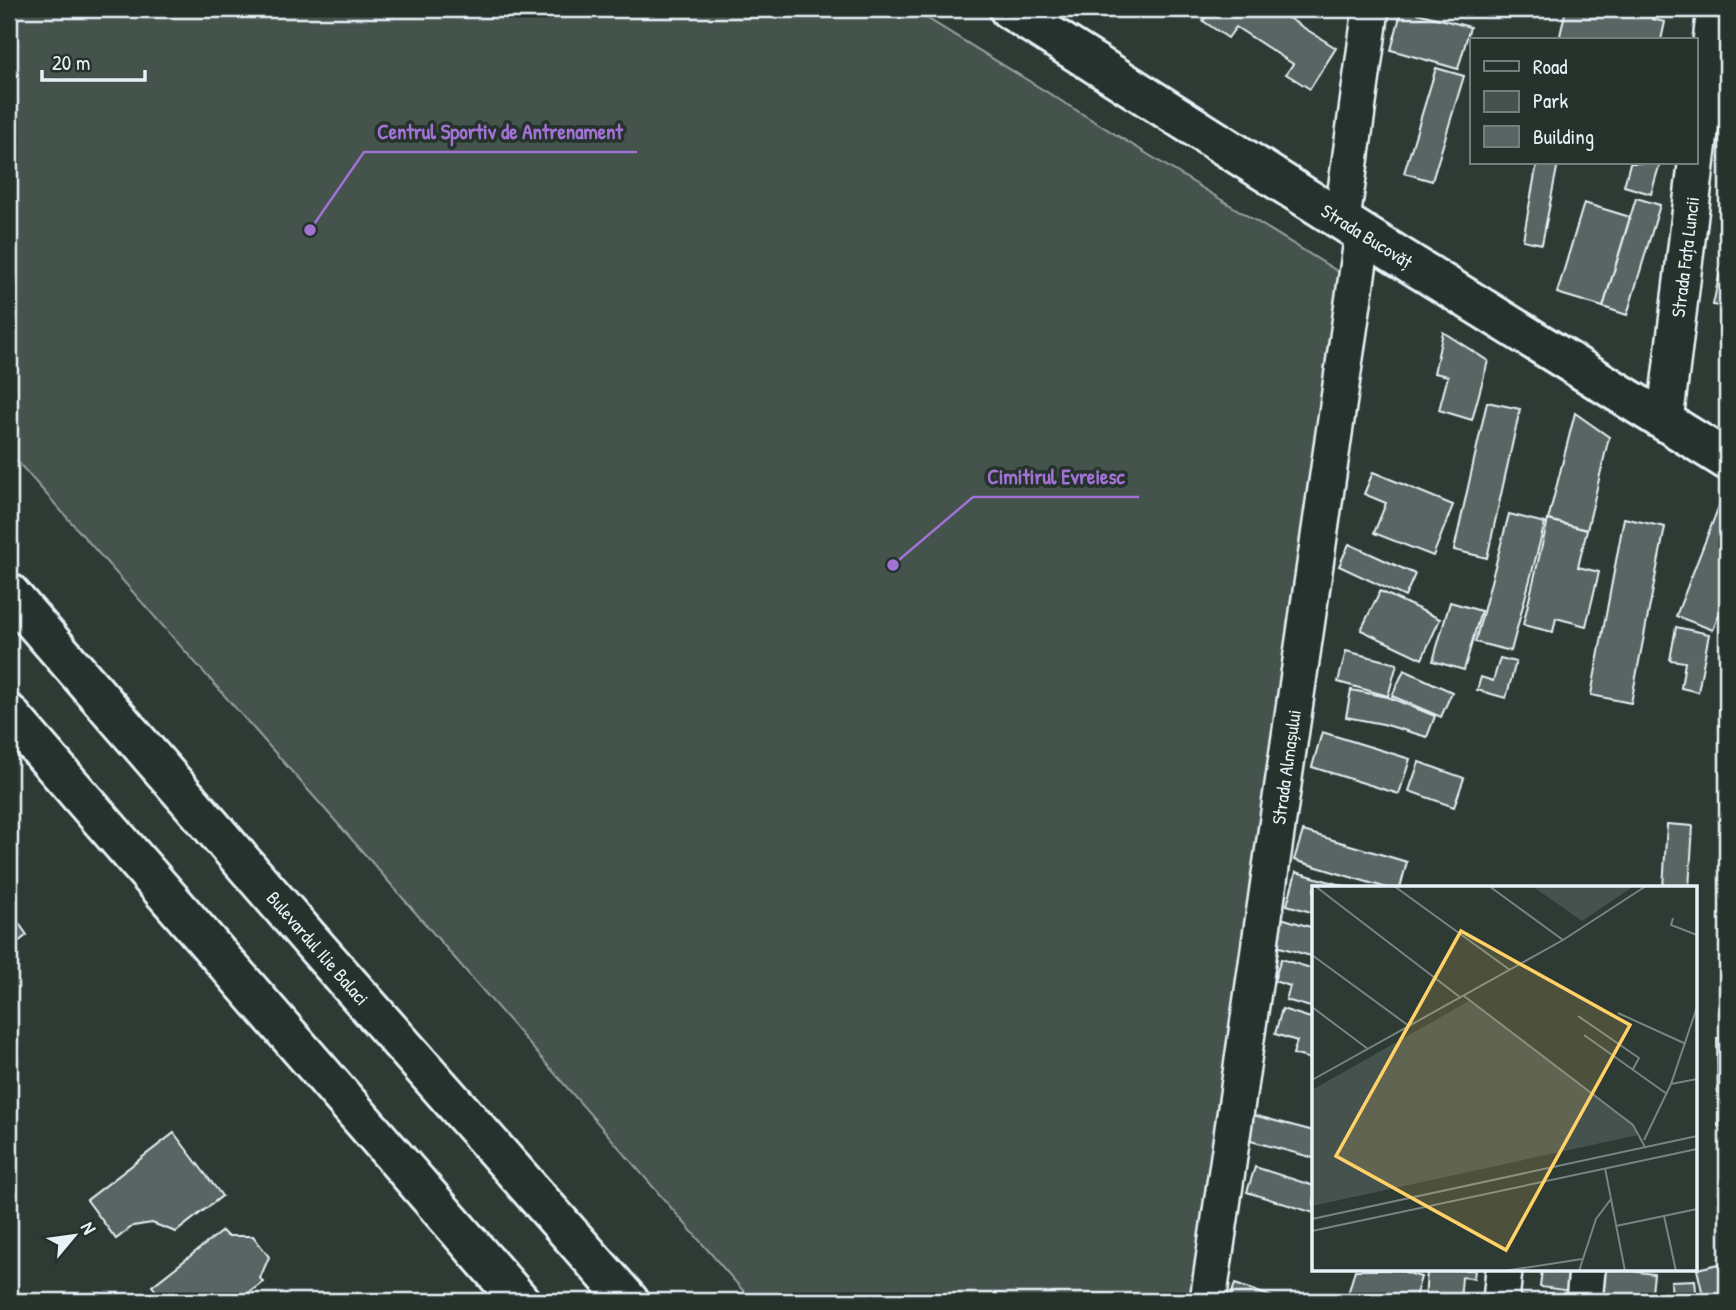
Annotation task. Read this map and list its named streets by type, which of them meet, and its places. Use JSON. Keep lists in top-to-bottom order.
{
  "streets": {
    "main road": ["Strada Bucovăț", "Bulevardul Ilie Balaci"],
    "street": ["Strada Fața Luncii", "Strada Almașului"]
  },
  "crossings": [
    ["Strada Bucovăț", "Strada Fața Luncii"],
    ["Strada Bucovăț", "Strada Almașului"]
  ],
  "places": ["Centrul Sportiv de Antrenament", "Cimitirul Evreiesc"],
  "legend": ["Road", "Park", "Building"],
  "scale_bar": "20 m",
  "north": "top right"
}
